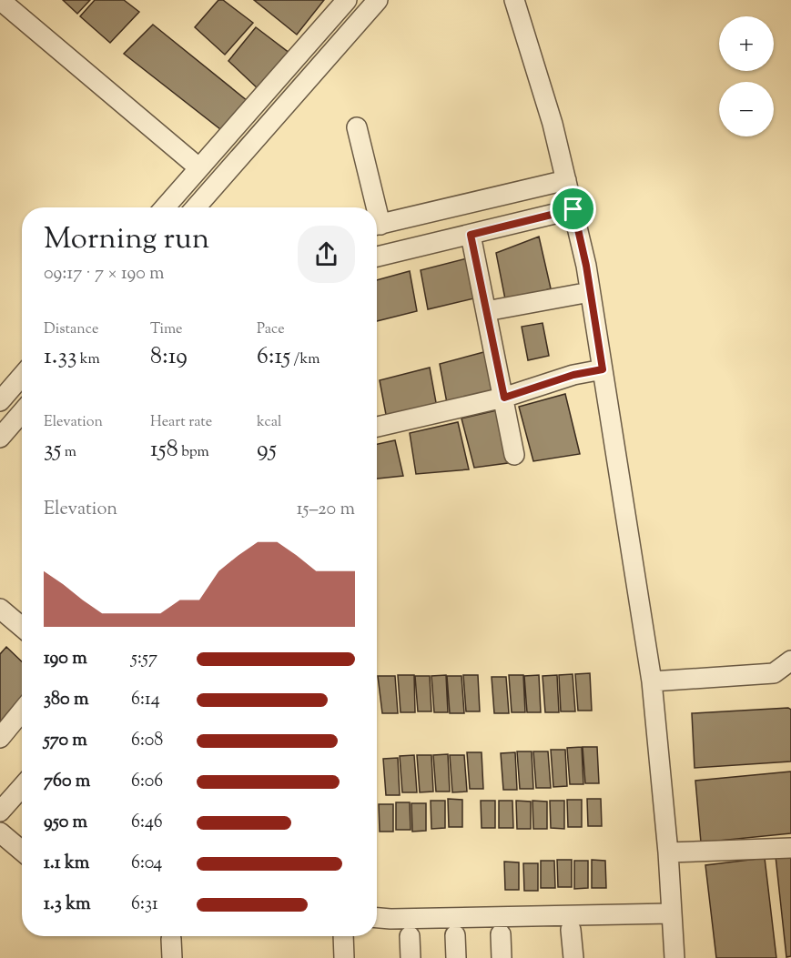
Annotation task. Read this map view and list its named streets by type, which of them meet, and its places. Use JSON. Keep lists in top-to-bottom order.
{
  "page": {
    "map_buttons": ["+", "−"],
    "heading": ["Morning run", "09:17 · 7 × 190 m"],
    "stats": [
      ["Distance", "1.33 km"],
      ["Time", "8:19"],
      ["Pace", "6:15 /km"],
      ["Elevation", "35 m"],
      ["Heart rate", "158 bpm"],
      ["kcal", "95"]
    ],
    "chart": ["Elevation", "15–20 m"],
    "list": [
      {
        "name": "190 m",
        "note": "5:57"
      },
      {
        "name": "380 m",
        "note": "6:14"
      },
      {
        "name": "570 m",
        "note": "6:08"
      },
      {
        "name": "760 m",
        "note": "6:06"
      },
      {
        "name": "950 m",
        "note": "6:46"
      },
      {
        "name": "1.1 km",
        "note": "6:04"
      },
      {
        "name": "1.3 km",
        "note": "6:31"
      }
    ]
  }
}
